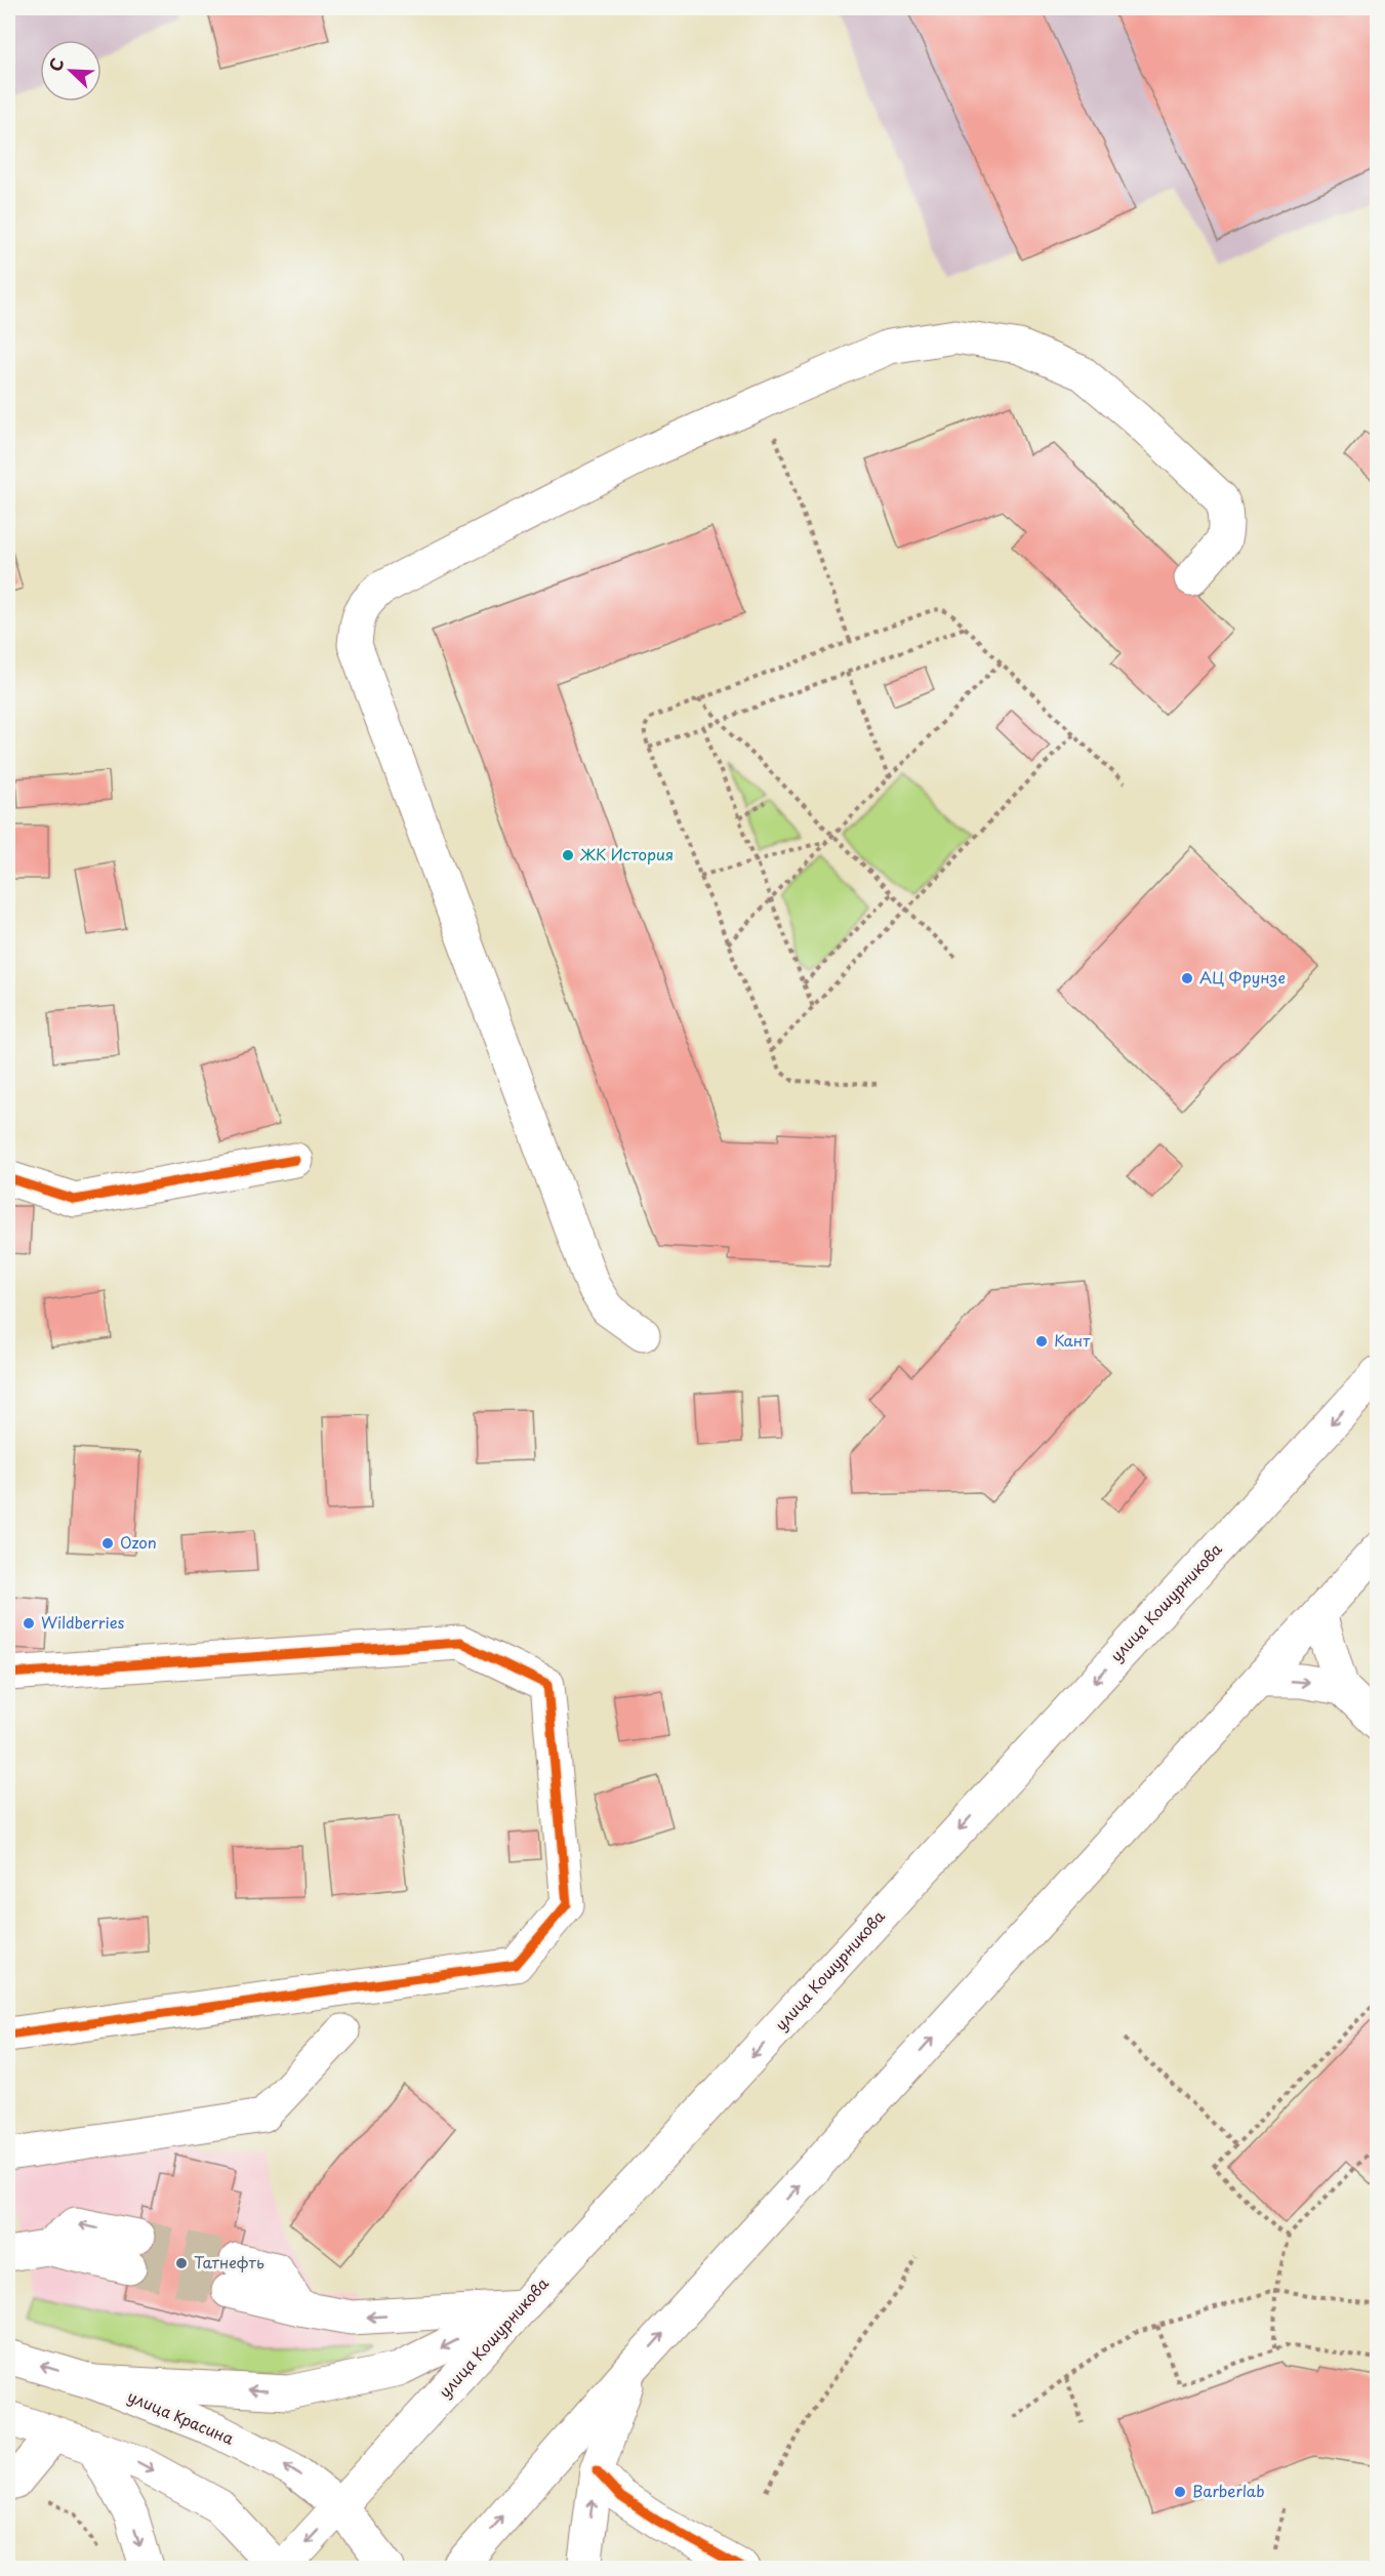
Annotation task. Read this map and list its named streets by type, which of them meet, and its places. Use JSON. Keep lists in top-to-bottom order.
{
  "streets": {
    "main road": ["улица Кошурникова", "улица Красина"]
  },
  "crossings": [
    ["улица Кошурникова", "улица Красина"]
  ],
  "places": [
    "ЖК История",
    "АЦ Фрунзе",
    "Кант",
    "Ozon",
    "Wildberries",
    "Татнефть",
    "Barberlab"
  ],
  "north": "top left"
}
